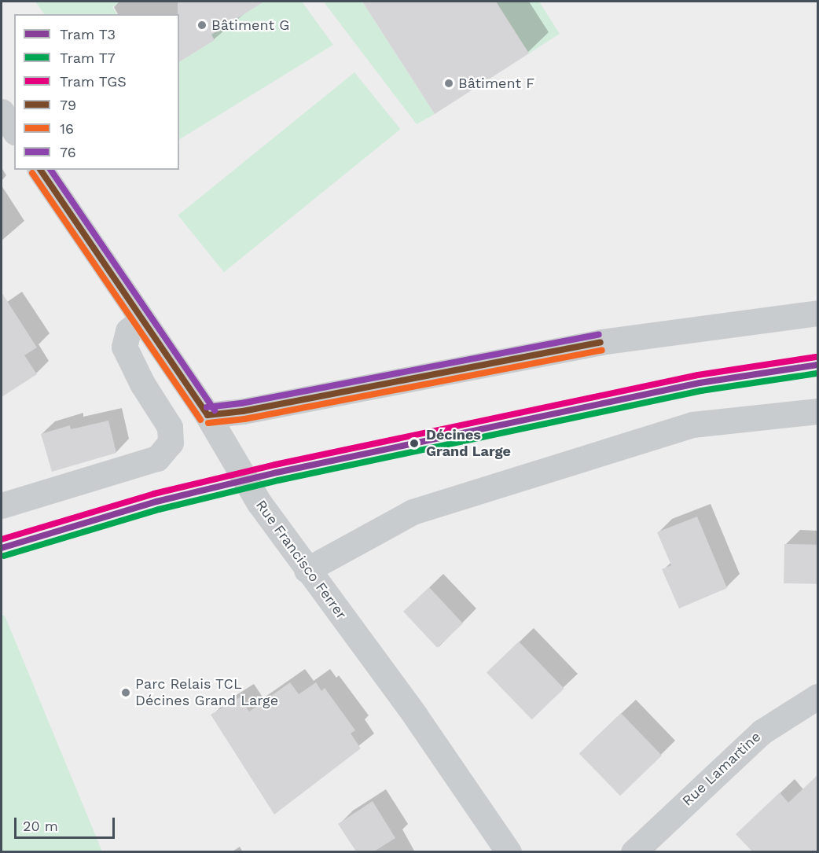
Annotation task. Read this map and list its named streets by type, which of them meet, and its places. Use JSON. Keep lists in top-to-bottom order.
{
  "streets": {
    "street": ["Rue Francisco Ferrer", "Rue Lamartine"]
  },
  "places": [
    "Bâtiment G",
    "Bâtiment F",
    "Décines Grand Large",
    "Parc Relais TCL Décines Grand Large"
  ],
  "lines": [
    "transit line 79",
    "transit line 76",
    "transit line 16",
    "tram line TGS",
    "tram line T3",
    "tram line T7"
  ],
  "legend": [
    "Tram T3",
    "Tram T7",
    "Tram TGS",
    "79",
    "16",
    "76"
  ],
  "scale_bar": "20 m"
}
